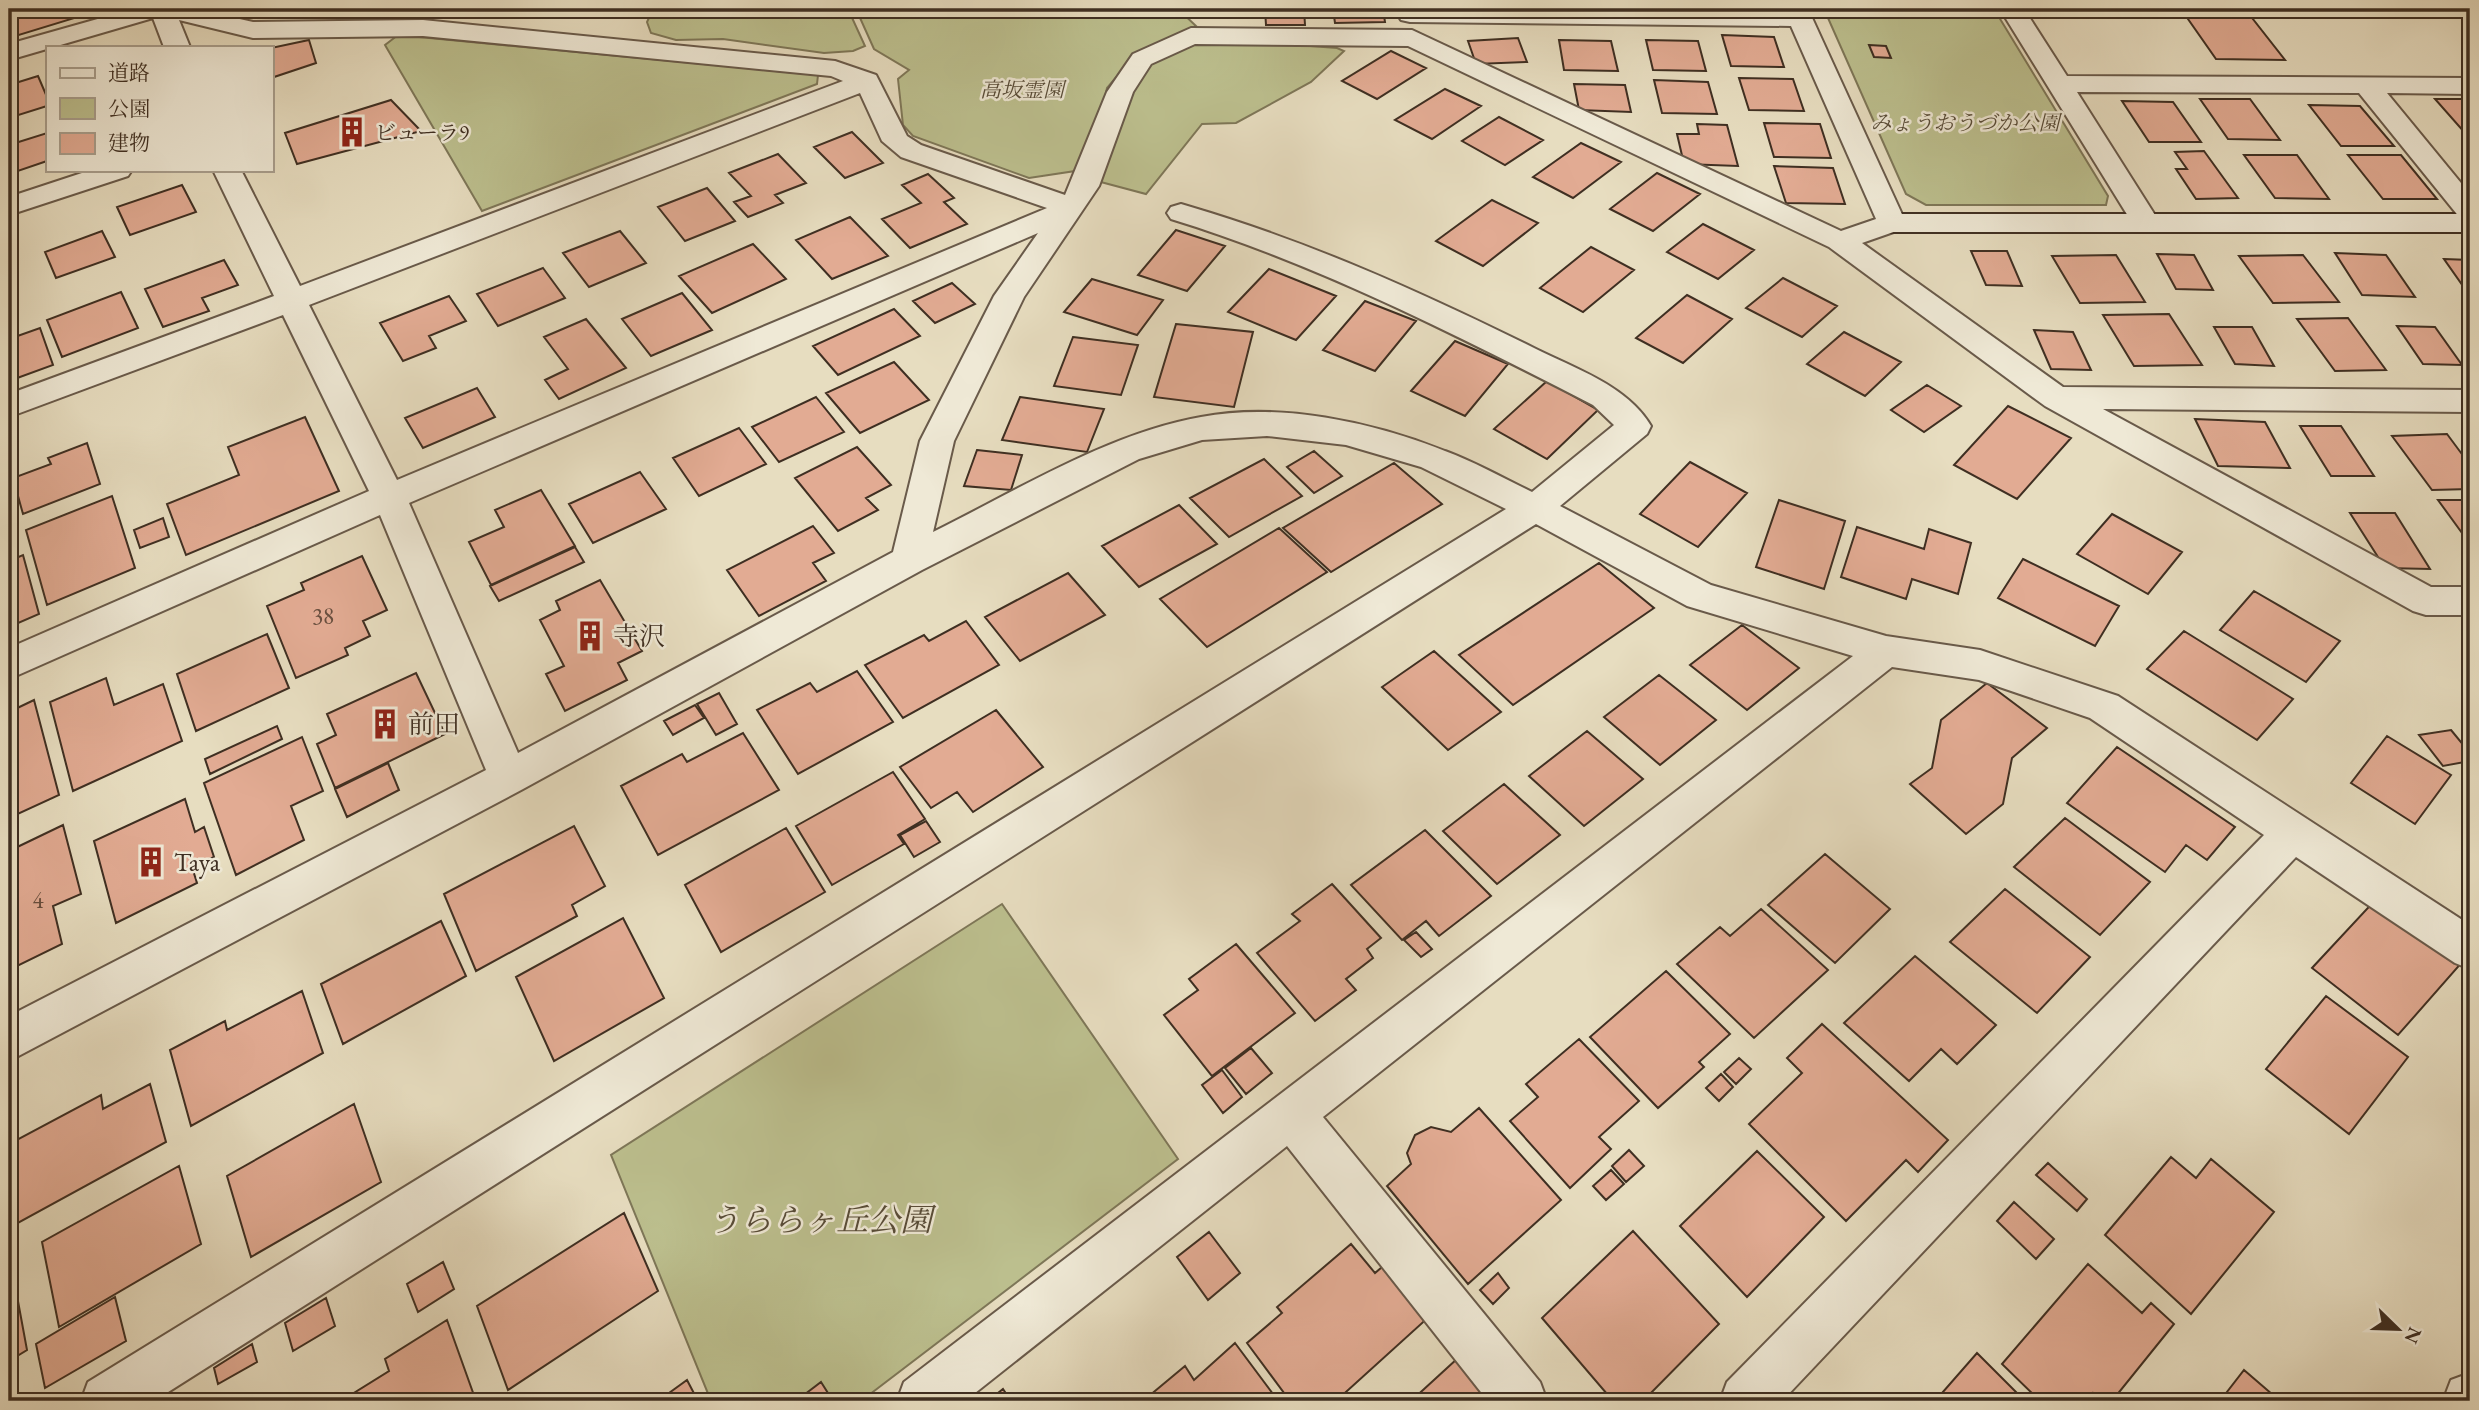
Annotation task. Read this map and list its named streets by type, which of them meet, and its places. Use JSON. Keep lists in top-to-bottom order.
{
  "parks": ["高坂霊園", "みょうおうづか公園", "うららヶ丘公園"],
  "places": {
    "building": [
      "ビューラ9",
      "寺沢",
      "前田",
      "Taya"
    ]
  },
  "house_numbers": ["38", "4"],
  "legend": ["道路", "公園", "建物"],
  "north": "bottom right"
}
